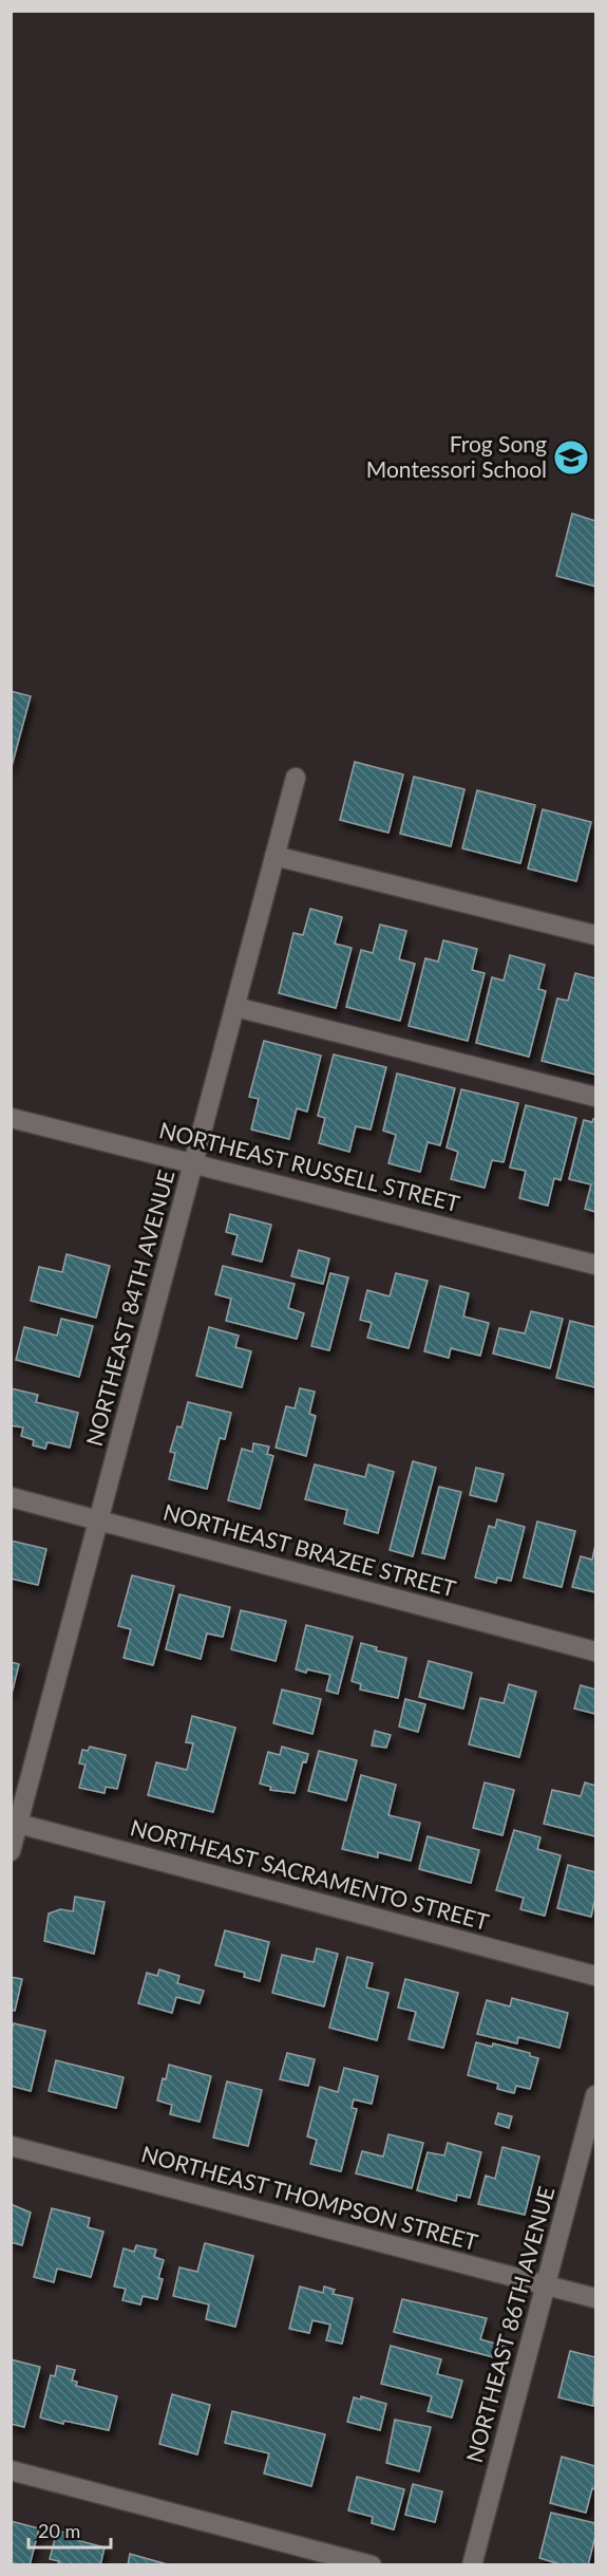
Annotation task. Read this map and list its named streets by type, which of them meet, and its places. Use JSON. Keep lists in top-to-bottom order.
{
  "streets": {
    "street": [
      "NORTHEAST RUSSELL STREET",
      "NORTHEAST 84TH AVENUE",
      "NORTHEAST BRAZEE STREET",
      "NORTHEAST SACRAMENTO STREET",
      "NORTHEAST THOMPSON STREET",
      "NORTHEAST 86TH AVENUE"
    ]
  },
  "crossings": [
    ["NORTHEAST RUSSELL STREET", "NORTHEAST 84TH AVENUE"],
    ["NORTHEAST 84TH AVENUE", "NORTHEAST BRAZEE STREET"],
    ["NORTHEAST 84TH AVENUE", "NORTHEAST SACRAMENTO STREET"],
    ["NORTHEAST THOMPSON STREET", "NORTHEAST 86TH AVENUE"]
  ],
  "places": {
    "school or university": ["Frog Song Montessori School"]
  },
  "scale_bar": "20 m"
}
